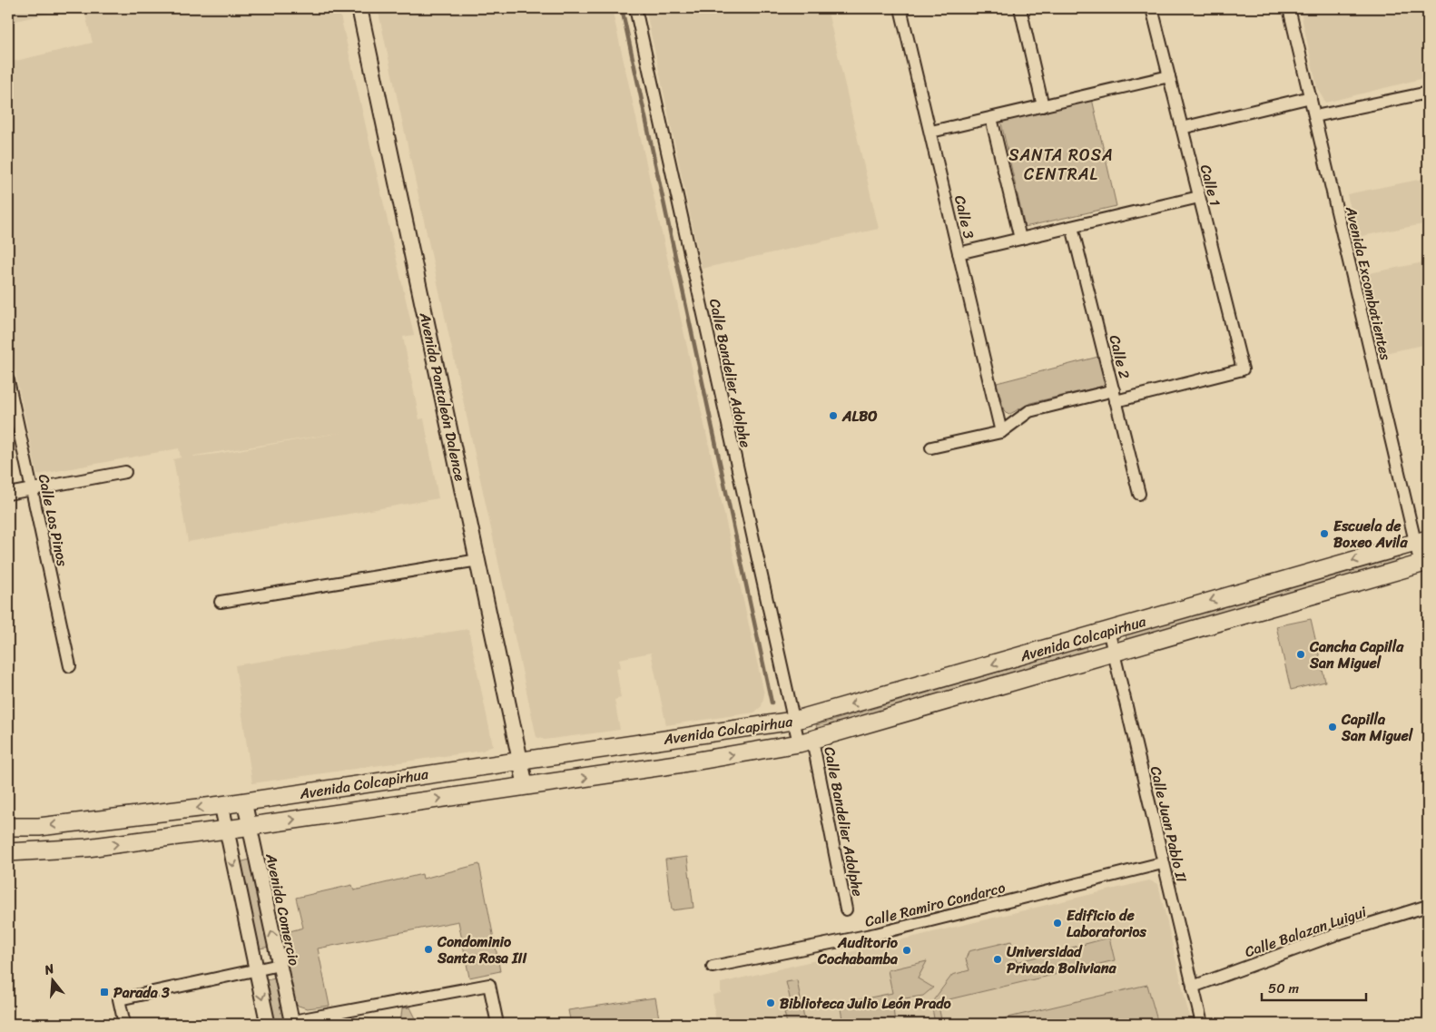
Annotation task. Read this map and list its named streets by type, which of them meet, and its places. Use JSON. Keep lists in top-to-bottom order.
{
  "streets": {
    "main road": ["Avenida Pantaleón Dalence", "Avenida Colcapirhua"],
    "street": [
      "Calle 1",
      "Calle 3",
      "Avenida Excombatientes",
      "Calle 2",
      "Calle Bandelier Adolphe",
      "Calle Los Pinos",
      "Calle Juan Pablo II",
      "Calle Ramiro Condarco",
      "Avenida Comercio",
      "Calle Balazan Luigui"
    ]
  },
  "crossings": [
    ["Calle 1", "Calle 2"],
    ["Avenida Excombatientes", "Avenida Colcapirhua"],
    ["Calle Bandelier Adolphe", "Avenida Colcapirhua"],
    ["Avenida Pantaleón Dalence", "Avenida Colcapirhua"],
    ["Avenida Colcapirhua", "Calle Juan Pablo II"],
    ["Avenida Colcapirhua", "Avenida Comercio"],
    ["Calle Juan Pablo II", "Calle Ramiro Condarco"],
    ["Calle Juan Pablo II", "Calle Balazan Luigui"]
  ],
  "districts": ["SANTA ROSA CENTRAL"],
  "places": {
    "other": [
      "ALBO",
      "Escuela de Boxeo Avila",
      "Cancha Capilla San Miguel",
      "Capilla San Miguel",
      "Edificio de Laboratorios",
      "Condominio Santa Rosa III",
      "Auditorio Cochabamba",
      "Universidad Privada Boliviana",
      "Biblioteca Julio León Prado"
    ],
    "transit": ["Parada 3"]
  },
  "scale_bar": "50 m",
  "north": "top"
}
